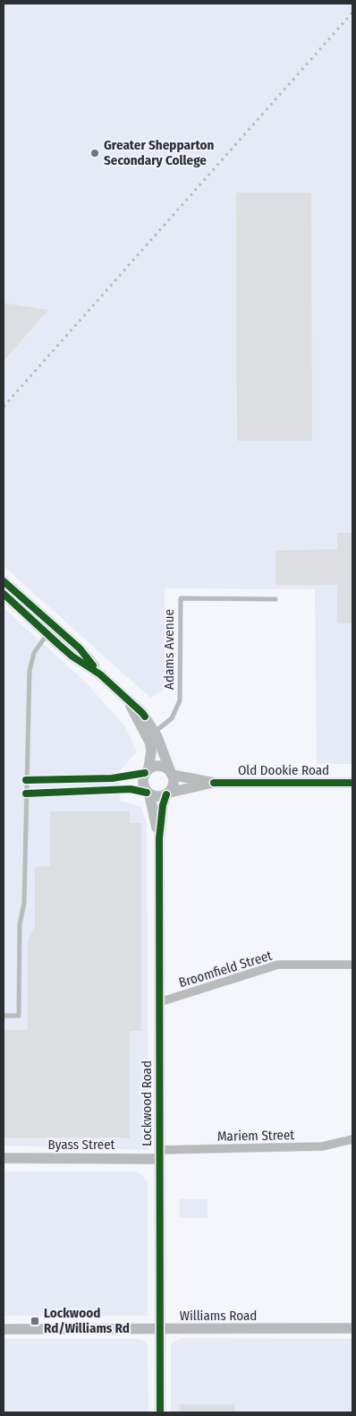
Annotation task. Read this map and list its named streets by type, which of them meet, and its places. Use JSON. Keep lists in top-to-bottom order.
{
  "streets": {
    "street": [
      "Old Dookie Road",
      "Broomfield Street",
      "Lockwood Road",
      "Mariem Street",
      "Byass Street",
      "Williams Road"
    ],
    "lane": ["Adams Avenue"]
  },
  "crossings": [
    ["Old Dookie Road", "Lockwood Road"],
    ["Broomfield Street", "Lockwood Road"],
    ["Lockwood Road", "Mariem Street"],
    ["Lockwood Road", "Byass Street"],
    ["Lockwood Road", "Williams Road"],
    ["Mariem Street", "Byass Street"]
  ],
  "places": {
    "other": ["Greater Shepparton Secondary College"],
    "transit": ["Lockwood Rd/Williams Rd"]
  }
}
